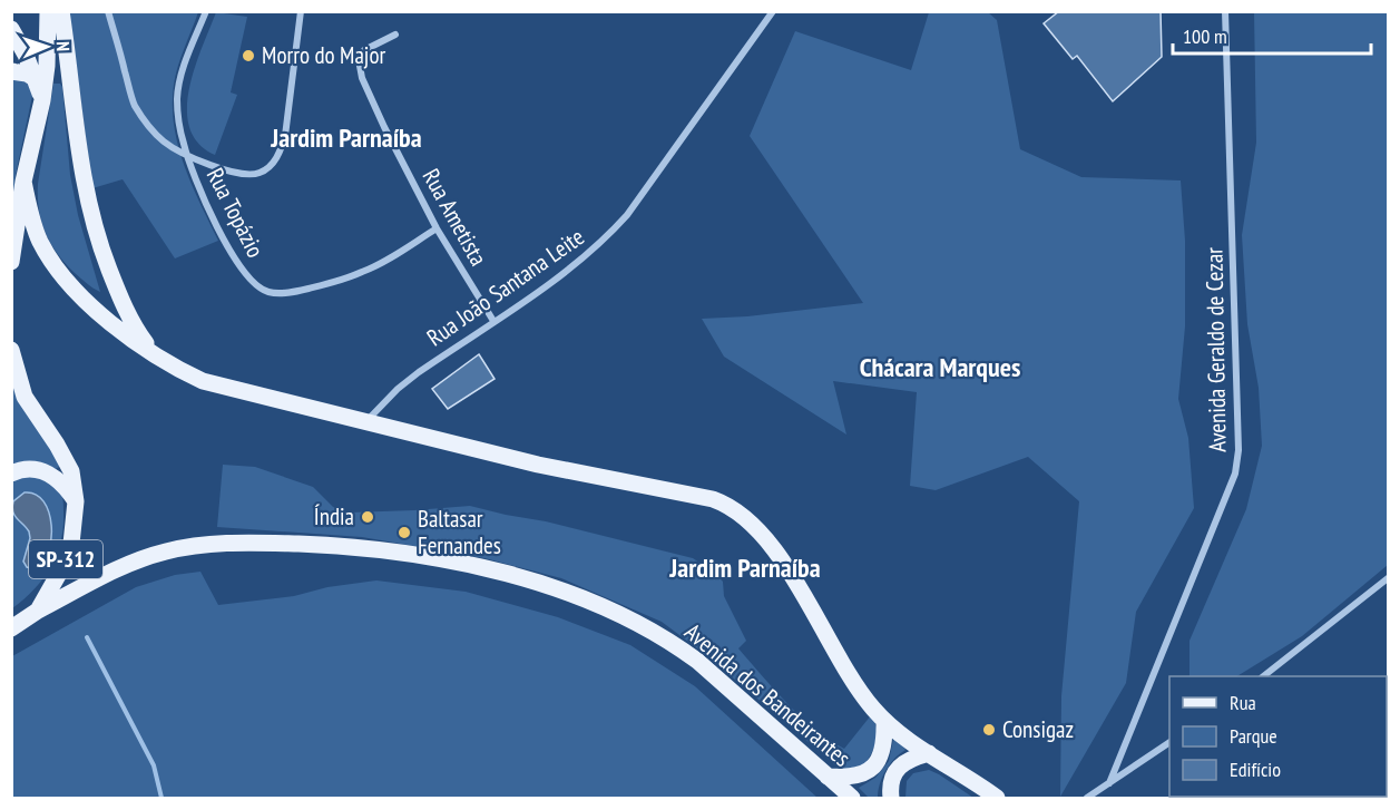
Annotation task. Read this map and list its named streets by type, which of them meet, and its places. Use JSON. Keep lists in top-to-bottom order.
{
  "streets": {
    "main road": ["SP-312", "Avenida dos Bandeirantes"],
    "street": [
      "Rua Topázio",
      "Rua Ametista",
      "Rua João Santana Leite",
      "Avenida Geraldo de Cezar"
    ]
  },
  "crossings": [
    ["Rua Topázio", "Rua Ametista"],
    ["Rua Ametista", "Rua João Santana Leite"],
    ["SP-312", "Avenida dos Bandeirantes"]
  ],
  "districts": ["Jardim Parnaíba", "Chácara Marques", "Jardim Parnaíba"],
  "places": [
    "Morro do Major",
    "Índia",
    "Baltasar Fernandes",
    "Consigaz"
  ],
  "legend": ["Rua", "Parque", "Edifício"],
  "scale_bar": "100 m",
  "north": "right"
}
